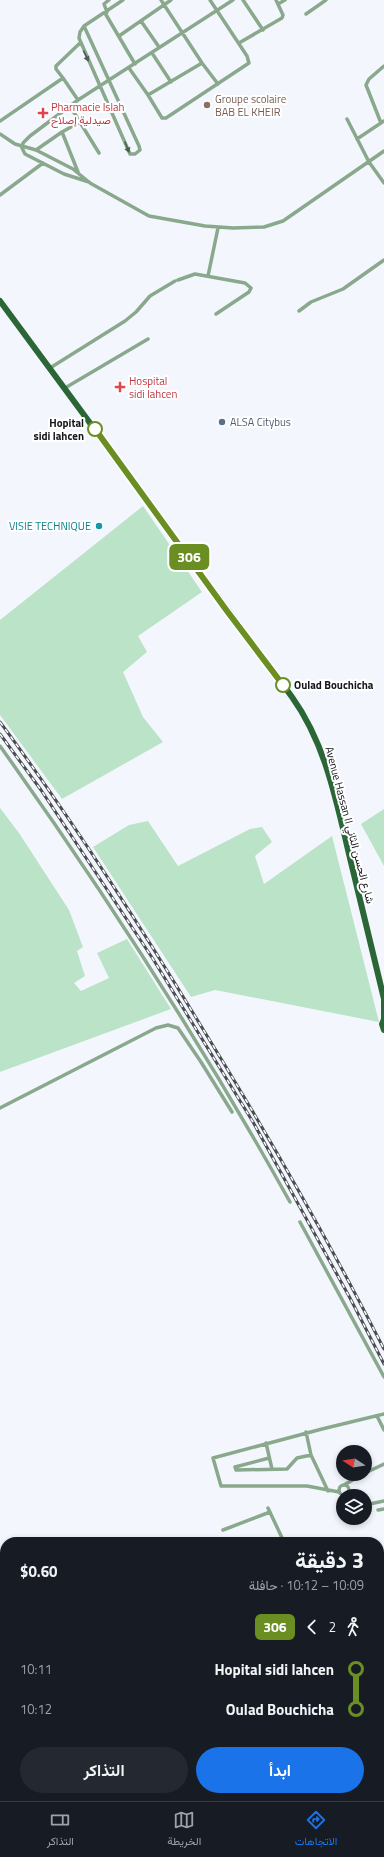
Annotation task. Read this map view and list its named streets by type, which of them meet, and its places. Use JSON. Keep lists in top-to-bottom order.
{
  "streets": {
    "main road": ["Avenue Hassan II شارع الحسن الثاني"]
  },
  "places": {
    "other": [
      "Groupe scolaire BAB EL KHEIR",
      "ALSA Citybus",
      "Hopital sidi lahcen",
      "VISIE TECHNIQUE",
      "Oulad Bouchicha"
    ],
    "health": ["Pharmacie Islah صيدلية إصلاح", "Hospital sidi lahcen"]
  },
  "lines": ["bus line 306"],
  "north": "left",
  "page": {
    "on_map": "306",
    "heading": ["3 دقيقة", "10:09 – 10:12 · حافلة", "$0.60"],
    "legs": ["2", "306"],
    "list": [
      {
        "name": "Hopital sidi lahcen",
        "value": "10:11"
      },
      {
        "name": "Oulad Bouchicha",
        "value": "10:12"
      }
    ],
    "buttons": ["ابدأ", "التذاكر"],
    "tabs": ["الاتجاهات", "الخريطة", "التذاكر"]
  }
}
